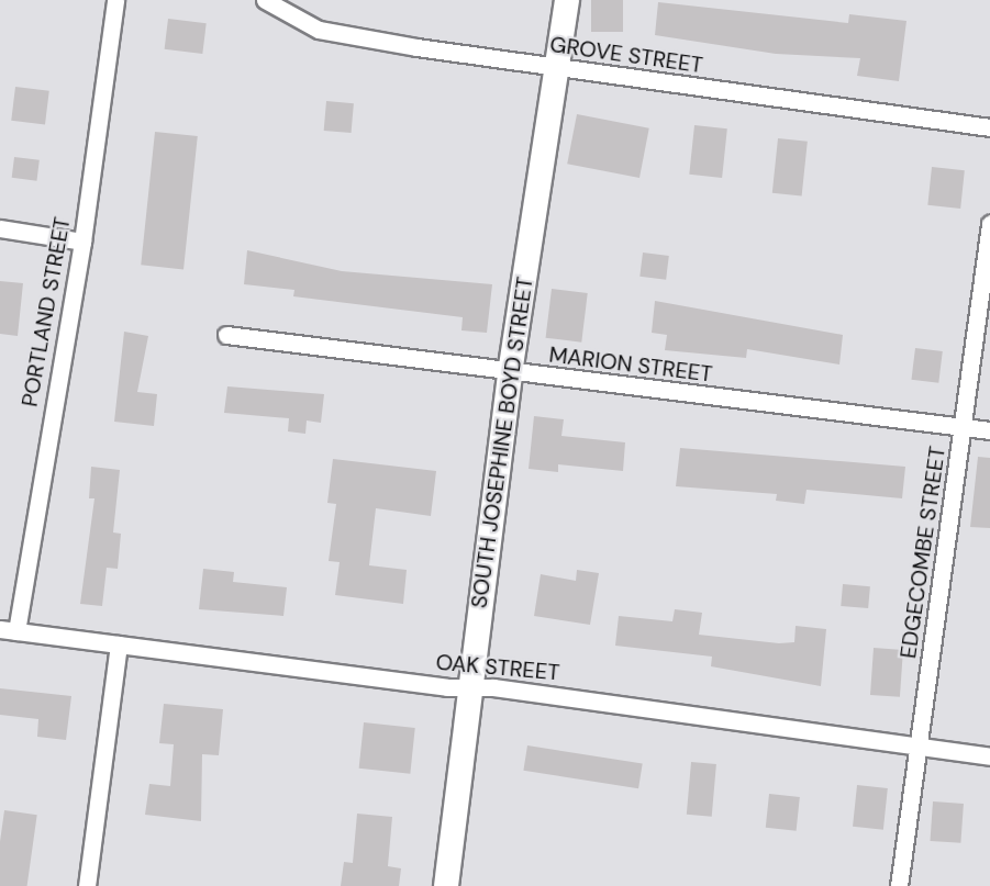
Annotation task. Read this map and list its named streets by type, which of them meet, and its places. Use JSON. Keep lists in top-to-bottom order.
{
  "streets": {
    "main road": ["SOUTH JOSEPHINE BOYD STREET"],
    "street": [
      "GROVE STREET",
      "PORTLAND STREET",
      "MARION STREET",
      "EDGECOMBE STREET",
      "OAK STREET"
    ]
  },
  "crossings": [
    ["GROVE STREET", "SOUTH JOSEPHINE BOYD STREET"],
    ["PORTLAND STREET", "OAK STREET"],
    ["MARION STREET", "SOUTH JOSEPHINE BOYD STREET"],
    ["MARION STREET", "EDGECOMBE STREET"],
    ["SOUTH JOSEPHINE BOYD STREET", "OAK STREET"],
    ["EDGECOMBE STREET", "OAK STREET"]
  ]
}
